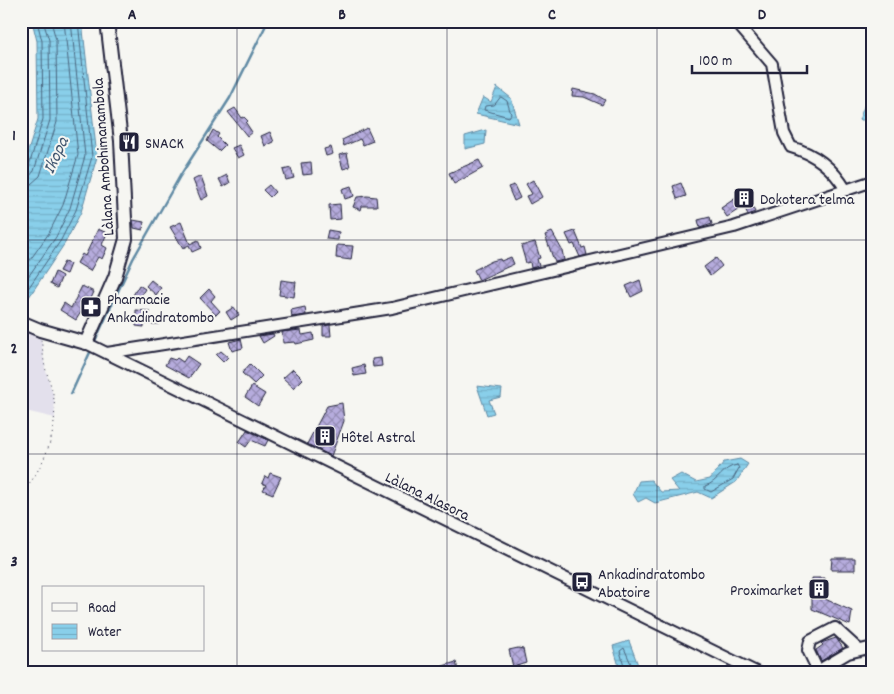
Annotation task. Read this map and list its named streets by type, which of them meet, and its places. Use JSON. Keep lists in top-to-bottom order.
{
  "streets": {
    "main road": ["Làlana Ambohimanambola"],
    "street": ["Làlana Alasora"]
  },
  "crossings": [
    ["Làlana Ambohimanambola", "Làlana Alasora"]
  ],
  "water": ["Ikopa"],
  "places": {
    "restaurant": ["SNACK"],
    "building": ["Dokotera telma", "Hôtel Astral", "Proximarket"],
    "pharmacy": ["Pharmacie Ankadindratombo"],
    "bus stop": ["Ankadindratombo Abatoire"]
  },
  "legend": ["Road", "Water"],
  "scale_bar": "100 m",
  "grid": {
    "columns": [
      "A",
      "B",
      "C",
      "D"
    ],
    "rows": ["1", "2", "3"]
  }
}
